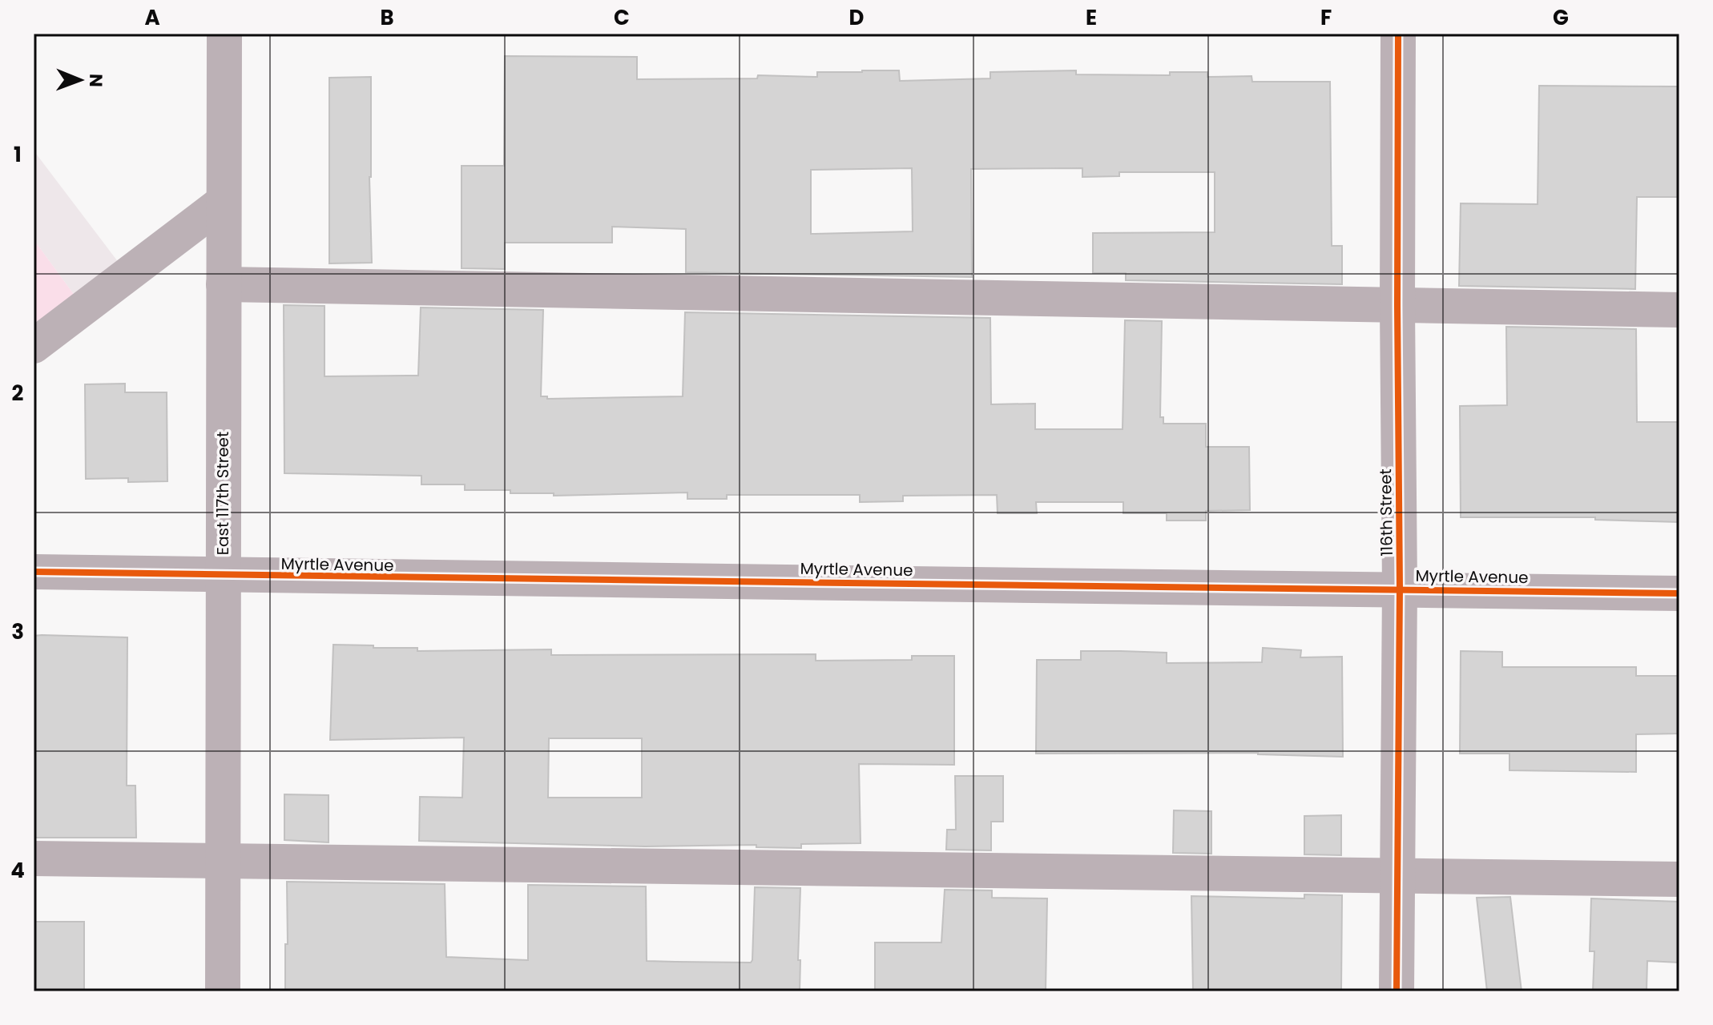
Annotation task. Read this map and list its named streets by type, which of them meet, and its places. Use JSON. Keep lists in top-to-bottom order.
{
  "streets": {
    "street": ["East 117th Street", "116th Street", "Myrtle Avenue"]
  },
  "crossings": [
    ["East 117th Street", "Myrtle Avenue"],
    ["116th Street", "Myrtle Avenue"]
  ],
  "north": "right",
  "grid": {
    "columns": [
      "A",
      "B",
      "C",
      "D",
      "E",
      "F",
      "G"
    ],
    "rows": [
      "1",
      "2",
      "3",
      "4"
    ]
  }
}
